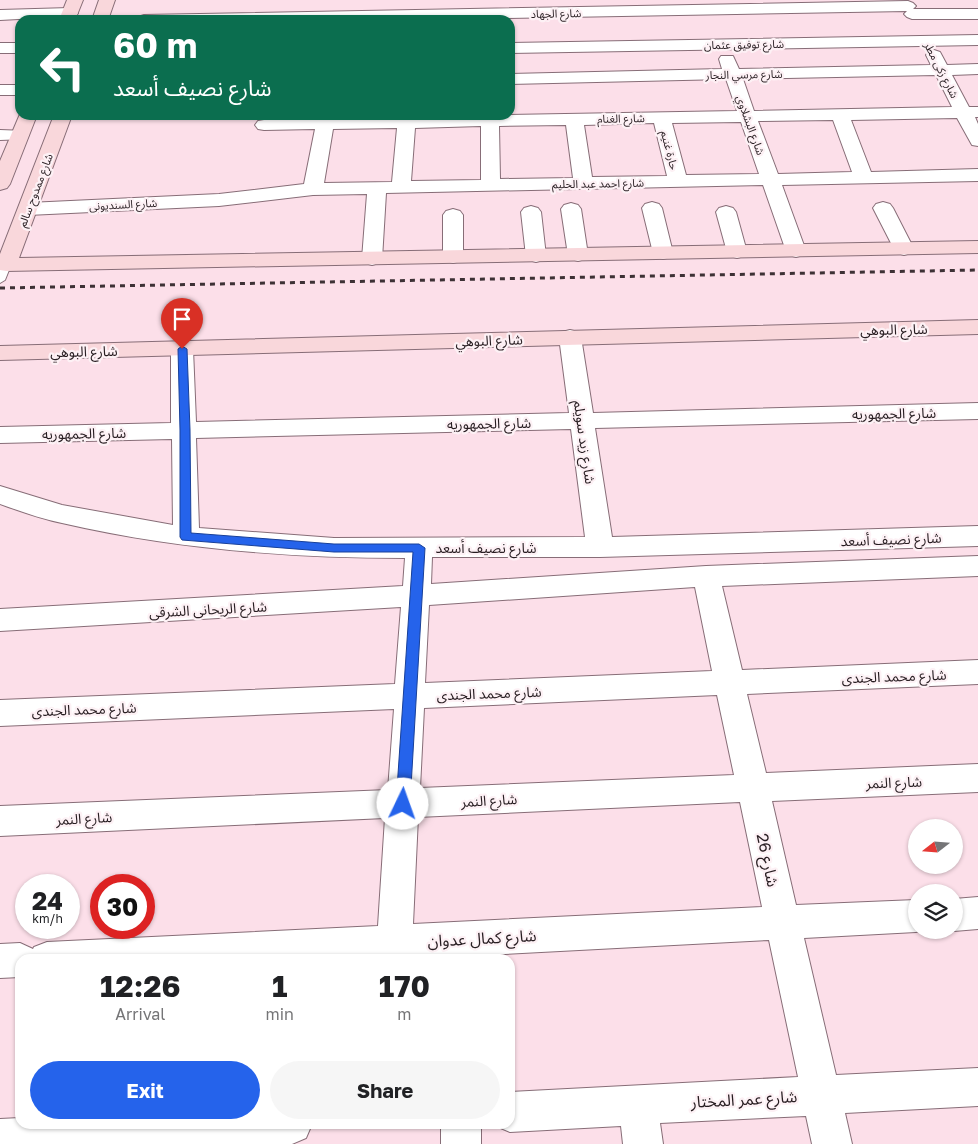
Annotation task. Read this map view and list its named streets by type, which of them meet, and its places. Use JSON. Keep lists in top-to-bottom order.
{
  "streets": {
    "street": [
      "شارع الجهاد",
      "شارع توفيق عثمان",
      "شارع زكى مطر",
      "شارع مرسي النجار",
      "شارع الغنام",
      "شارع البشلاوي",
      "حارة غنيم",
      "شارع احمد عبد الحليم",
      "شارع ممدوح سالم",
      "شارع السنديونى",
      "شارع البوهي",
      "شارع الجمهوريه",
      "شارع زيد سويلم",
      "شارع نصيف أسعد",
      "شارع الريحانى الشرقى",
      "شارع محمد الجندى",
      "شارع النمر",
      "شارع 26",
      "شارع كمال عدوان",
      "شارع عمر المختار"
    ]
  },
  "crossings": [
    ["شارع الجهاد", "شارع زكى مطر"],
    ["شارع الجهاد", "شارع البشلاوي"],
    ["شارع توفيق عثمان", "شارع زكى مطر"],
    ["شارع توفيق عثمان", "شارع البشلاوي"],
    ["شارع زكى مطر", "شارع مرسي النجار"],
    ["شارع زكى مطر", "شارع الغنام"],
    ["شارع مرسي النجار", "شارع البشلاوي"],
    ["شارع الغنام", "شارع البشلاوي"],
    ["شارع الغنام", "حارة غنيم"],
    ["شارع البشلاوي", "شارع احمد عبد الحليم"],
    ["حارة غنيم", "شارع احمد عبد الحليم"],
    ["شارع احمد عبد الحليم", "شارع السنديونى"],
    ["شارع ممدوح سالم", "شارع السنديونى"],
    ["شارع البوهي", "شارع زيد سويلم"],
    ["شارع الجمهوريه", "شارع زيد سويلم"],
    ["شارع زيد سويلم", "شارع نصيف أسعد"],
    ["شارع محمد الجندى", "شارع 26"],
    ["شارع النمر", "شارع 26"],
    ["شارع 26", "شارع كمال عدوان"],
    ["شارع 26", "شارع عمر المختار"]
  ],
  "north": "left",
  "page": {
    "turn": ["60 m", "شارع نصيف أسعد"],
    "speed": "24 km/h",
    "limit": "30",
    "eta": [
      "12:26",
      "Arrival",
      "1",
      "min",
      "170",
      "m"
    ],
    "buttons": ["Exit", "Share"]
  }
}
